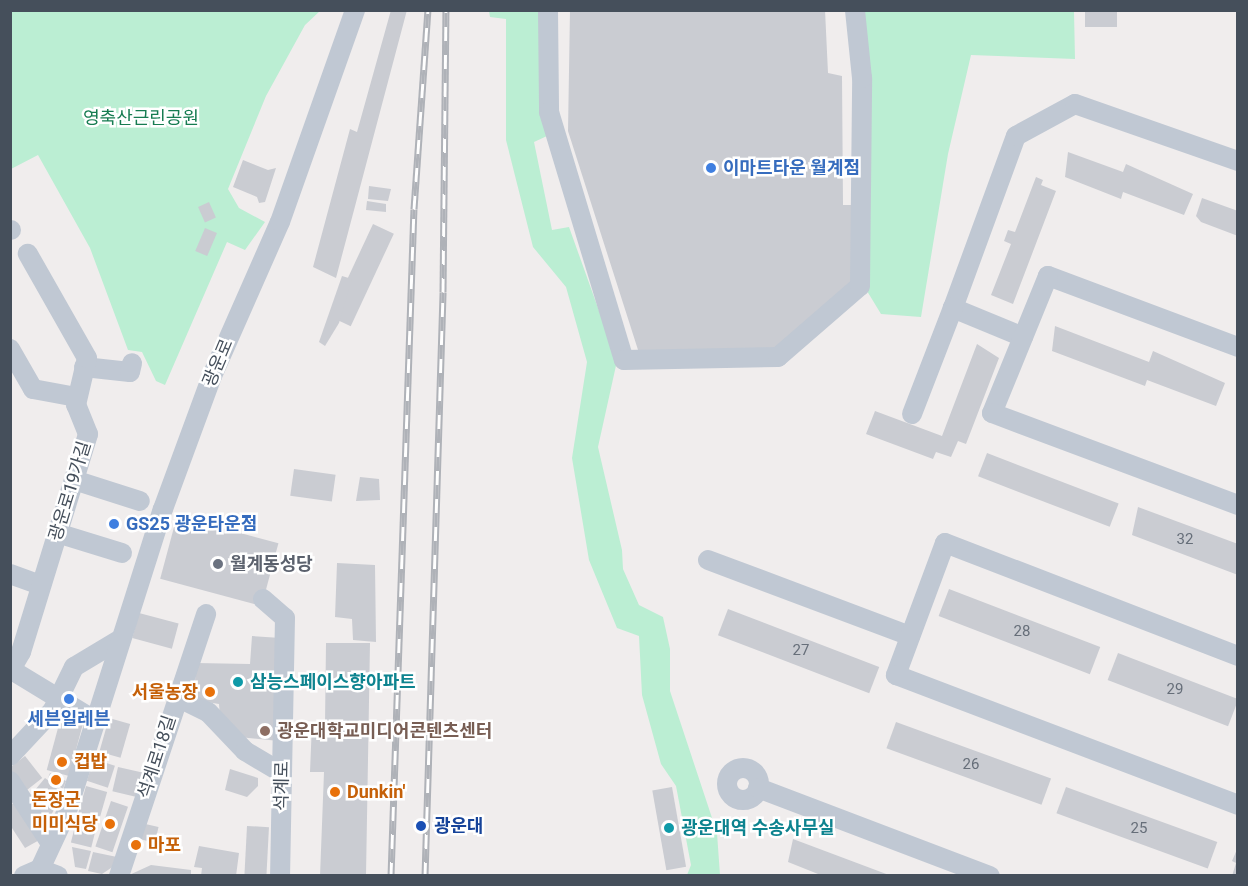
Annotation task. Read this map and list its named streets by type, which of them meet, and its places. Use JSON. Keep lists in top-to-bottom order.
{
  "streets": {
    "street": [
      "광운로",
      "광운로19가길",
      "석계로18길",
      "석계로"
    ]
  },
  "crossings": [
    ["석계로18길", "석계로"]
  ],
  "parks": ["영축산근린공원"],
  "places": [
    "이마트타운 월계점",
    "GS25 광운타운점",
    "월계동성당",
    "삼능스페이스향아파트",
    "서울농장",
    "세븐일레븐",
    "광운대학교미디어콘텐츠센터",
    "컵밥",
    "돈장군",
    "Dunkin'",
    "미미식당",
    "광운대",
    "광운대역 수송사무실",
    "마포"
  ],
  "house_numbers": [
    "32",
    "28",
    "27",
    "29",
    "26",
    "25"
  ]
}
